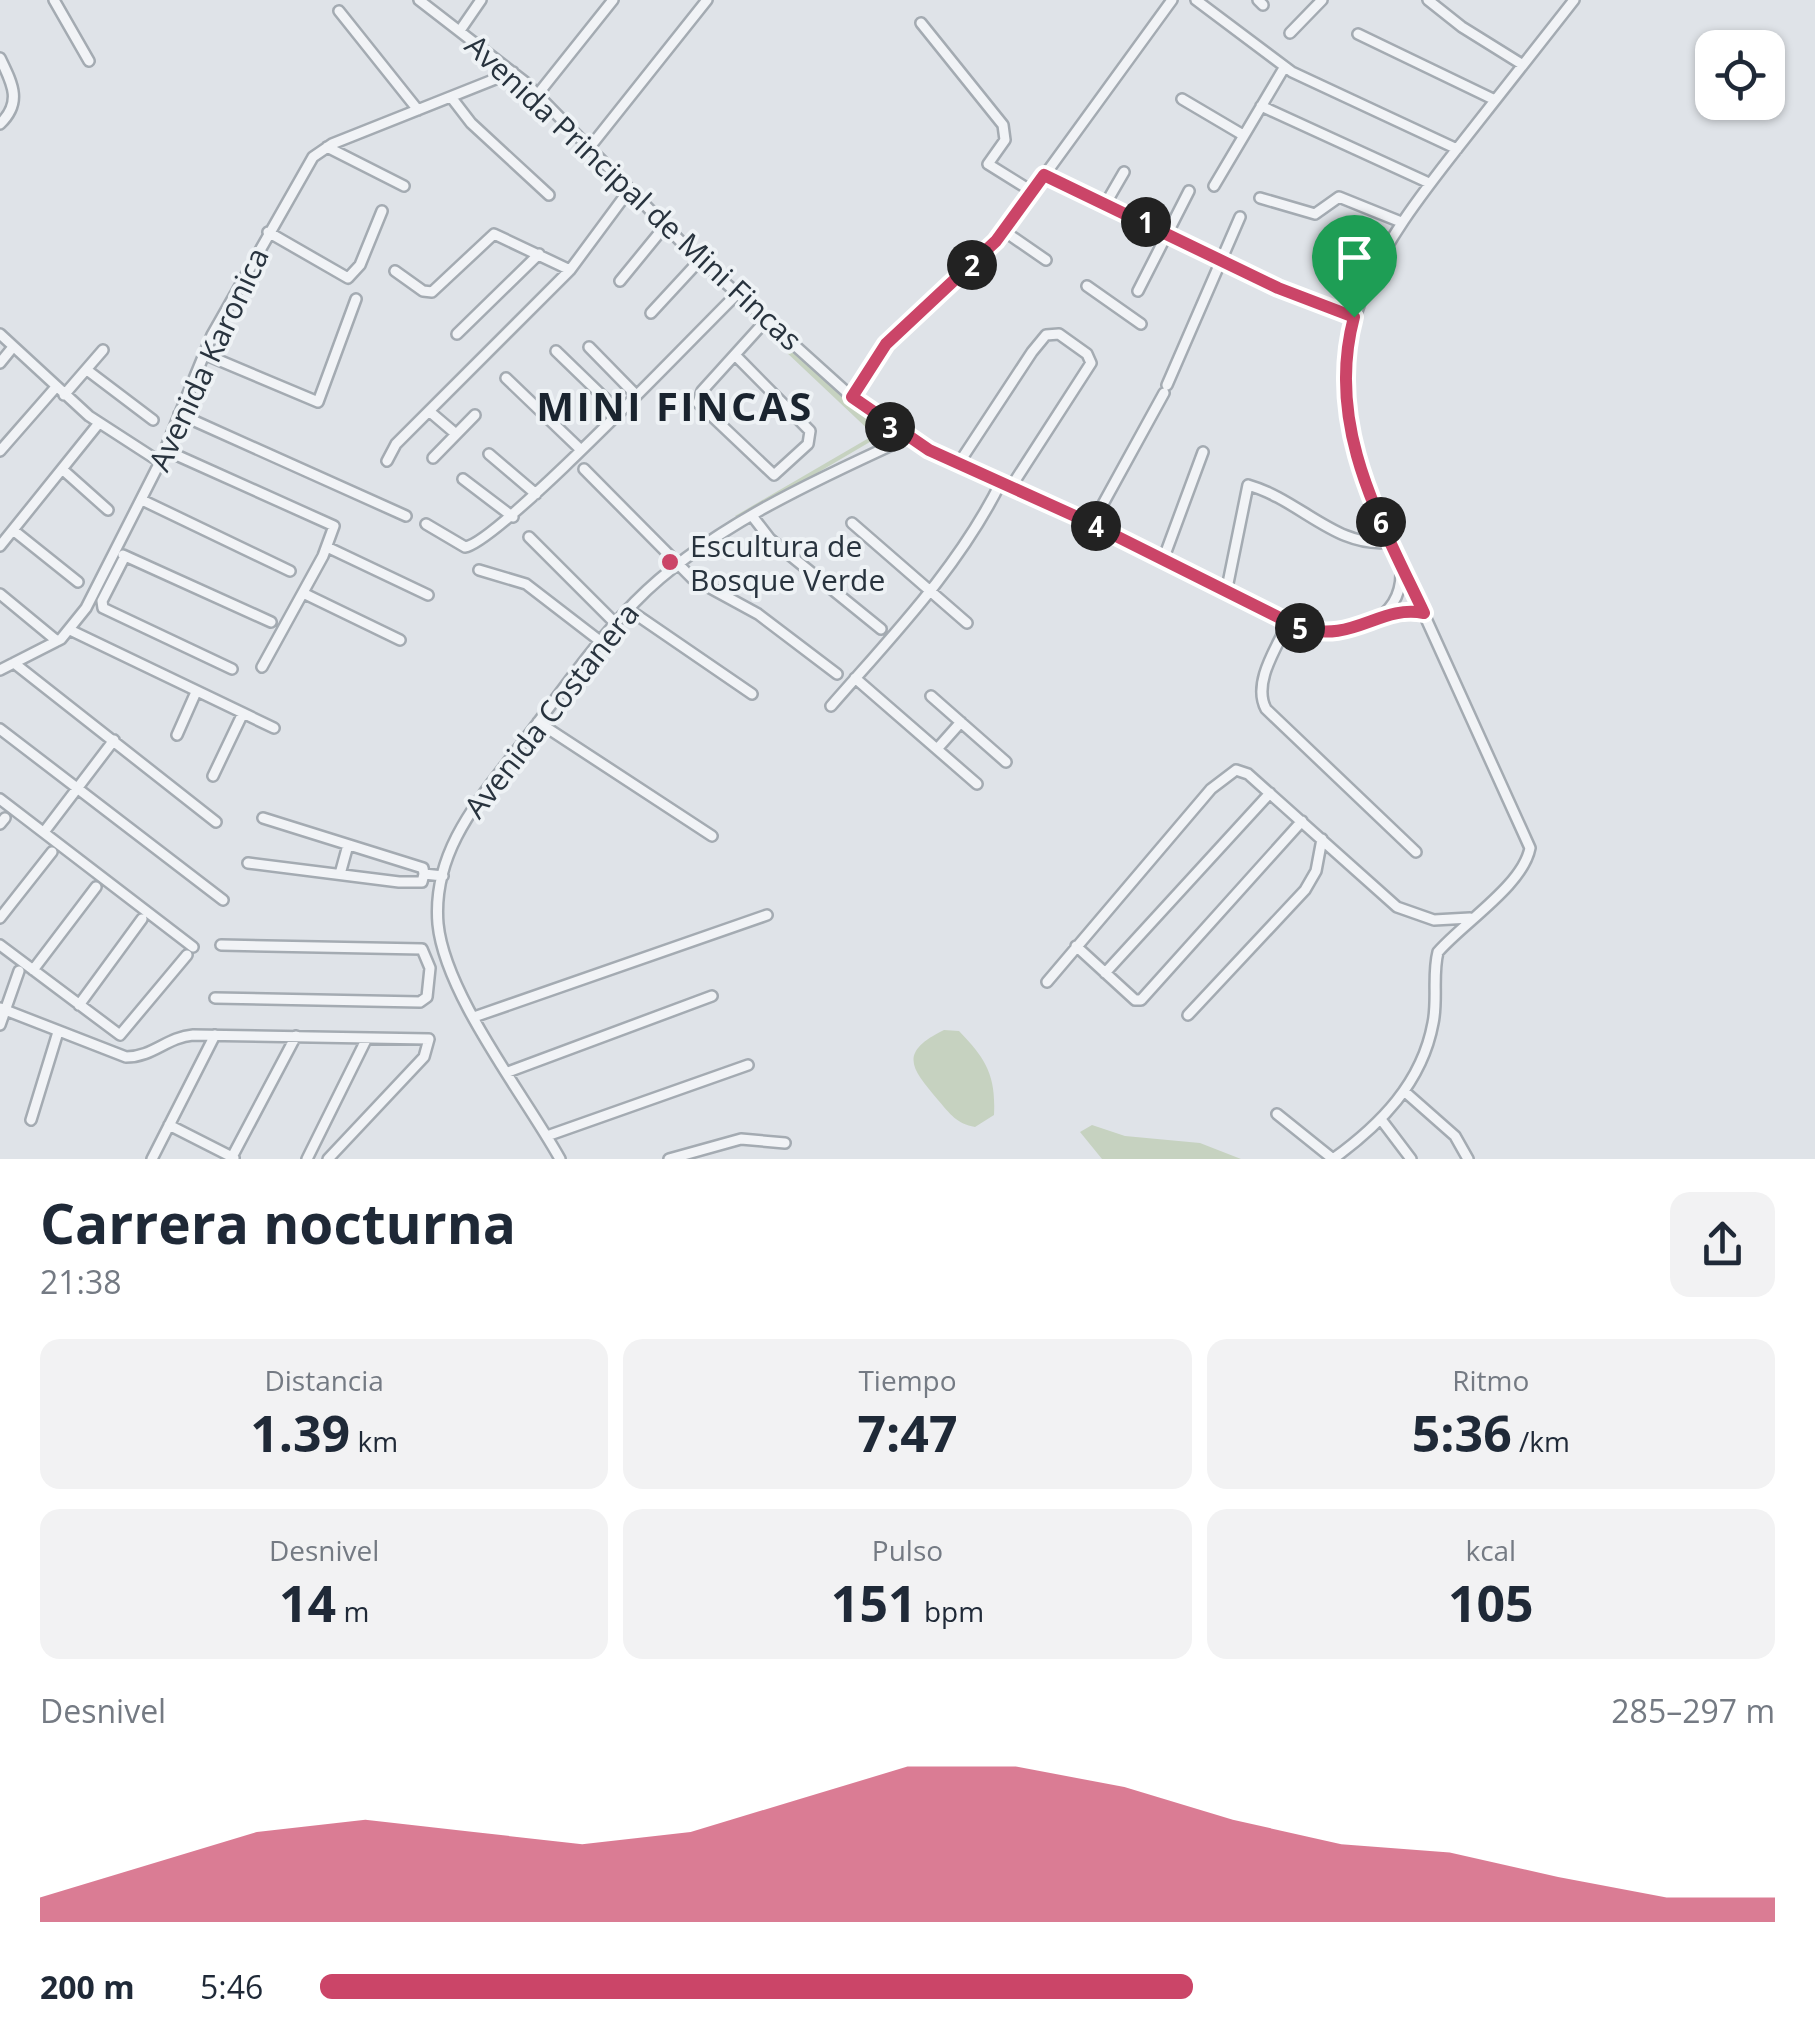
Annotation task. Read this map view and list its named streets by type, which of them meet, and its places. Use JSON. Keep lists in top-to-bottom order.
{
  "streets": {
    "street": ["Avenida Principal de Mini Fincas", "Avenida Karonica", "Avenida Costanera"]
  },
  "crossings": [
    ["Avenida Principal de Mini Fincas", "Avenida Karonica"],
    ["Avenida Principal de Mini Fincas", "Avenida Costanera"]
  ],
  "districts": ["MINI FINCAS"],
  "places": ["Escultura de Bosque Verde"],
  "page": {
    "pins": [
      "1",
      "2",
      "3",
      "6",
      "4",
      "5"
    ],
    "heading": ["Carrera nocturna", "21:38"],
    "stats": [
      ["Distancia", "1.39 km"],
      ["Tiempo", "7:47"],
      ["Ritmo", "5:36 /km"],
      ["Desnivel", "14 m"],
      ["Pulso", "151 bpm"],
      ["kcal", "105"]
    ],
    "chart": ["Desnivel", "285–297 m"],
    "list": [
      {
        "name": "200 m",
        "note": "5:46"
      }
    ]
  }
}
